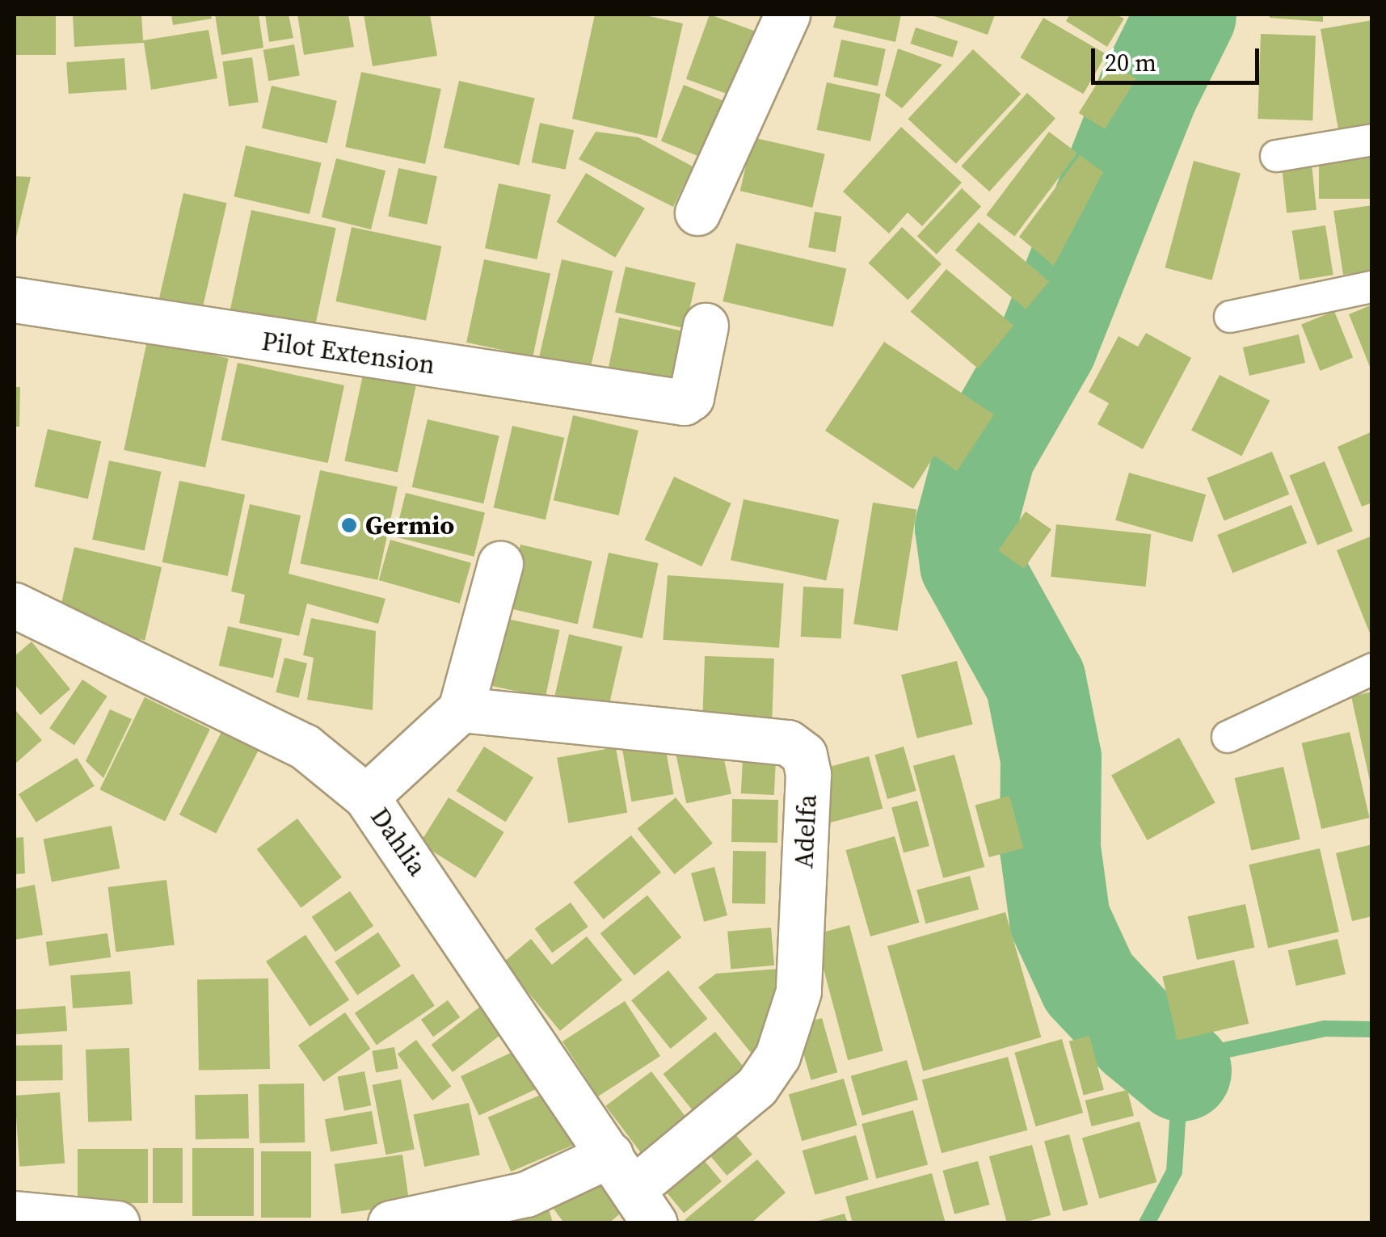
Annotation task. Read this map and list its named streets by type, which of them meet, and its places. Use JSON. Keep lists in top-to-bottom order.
{
  "streets": {
    "street": ["Pilot Extension", "Adelfa", "Dahlia"]
  },
  "crossings": [
    ["Adelfa", "Dahlia"]
  ],
  "places": ["Germio"],
  "scale_bar": "20 m"
}
